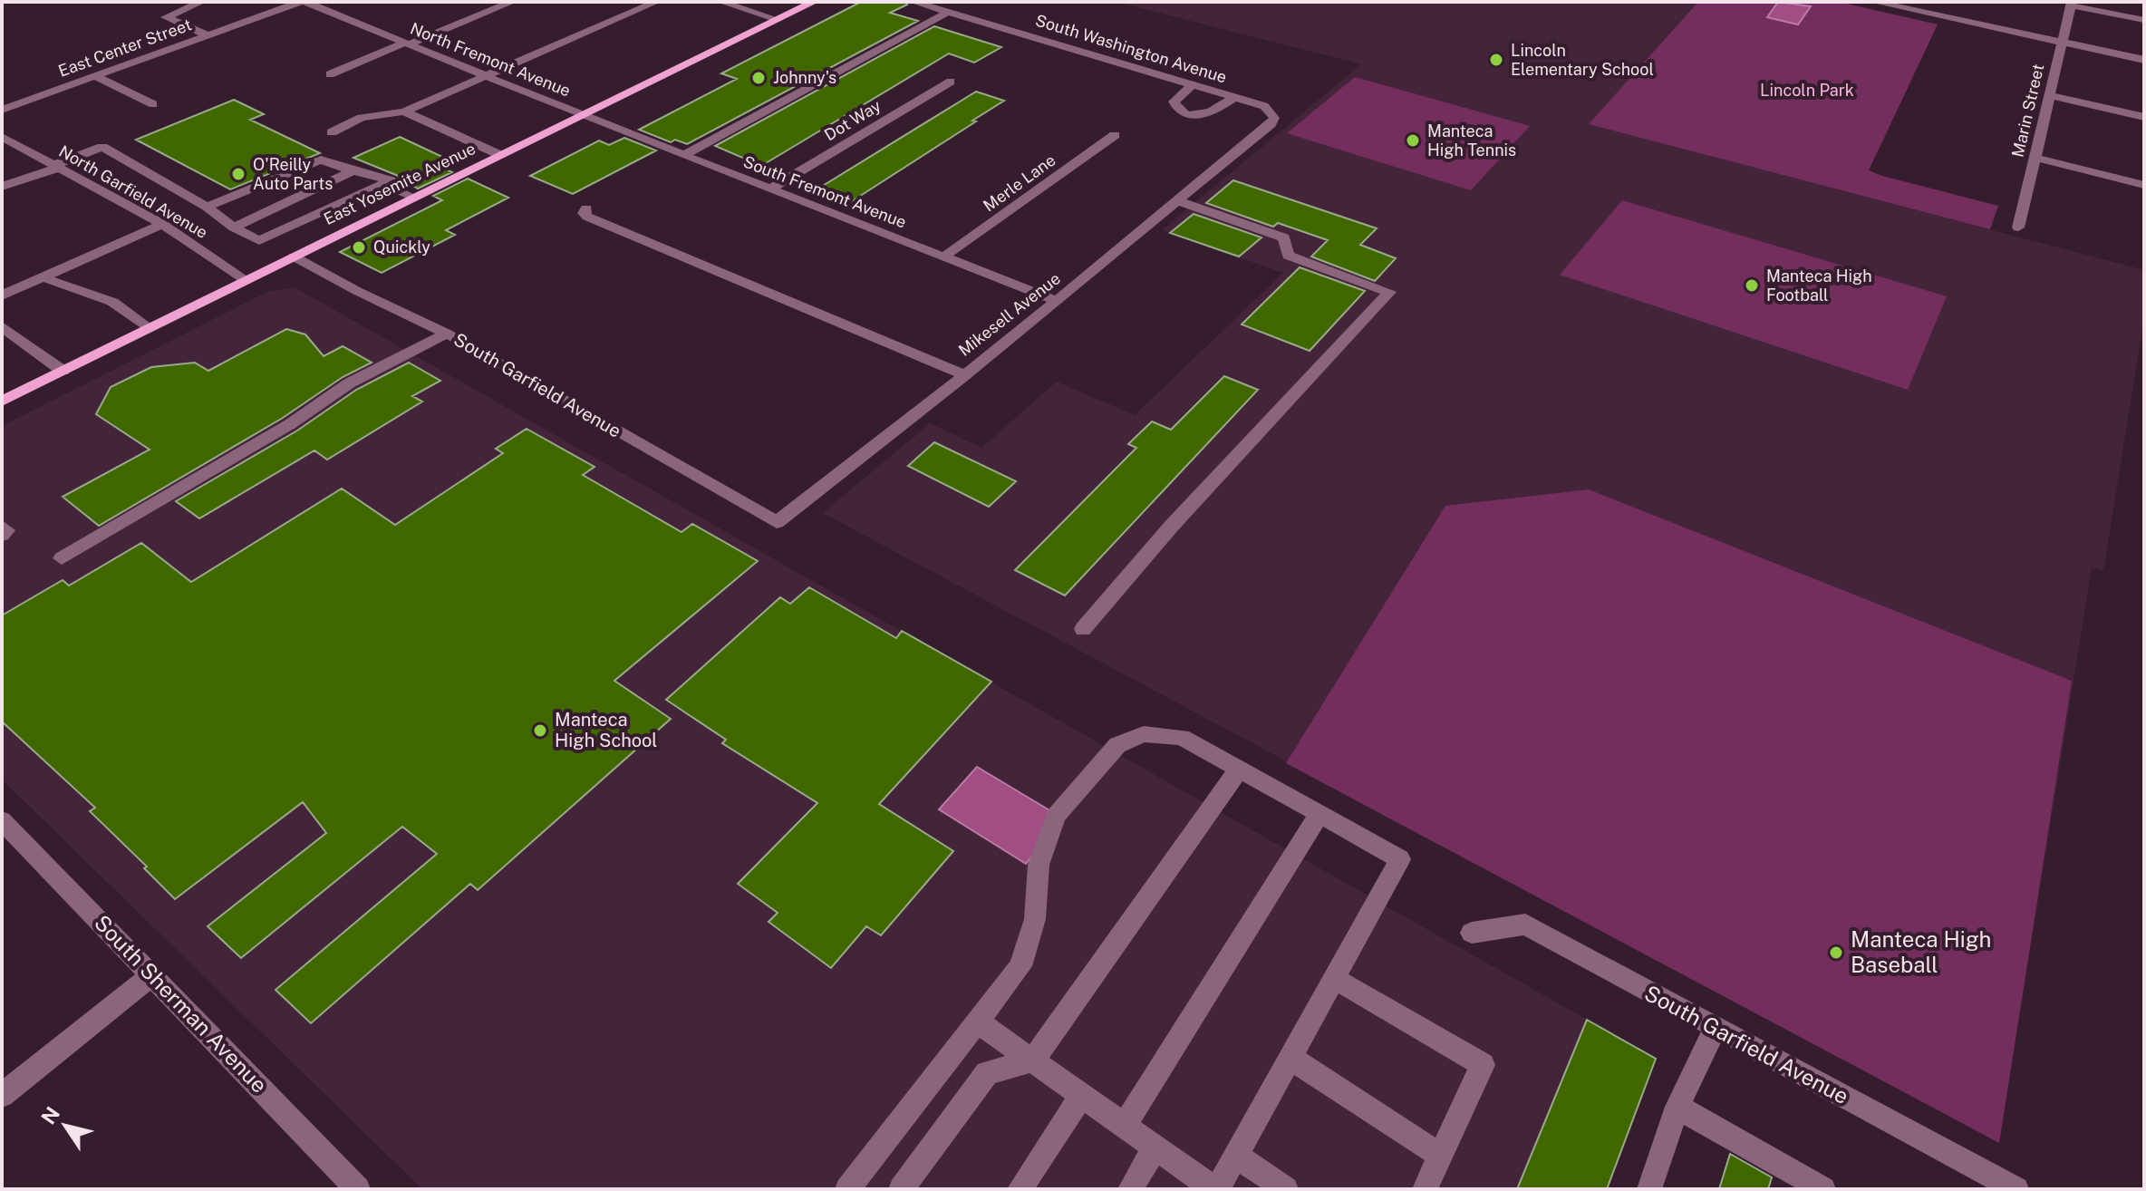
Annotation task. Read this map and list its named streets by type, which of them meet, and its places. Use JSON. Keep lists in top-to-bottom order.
{
  "streets": {
    "main road": ["East Yosemite Avenue"],
    "street": [
      "East Center Street",
      "South Washington Avenue",
      "North Fremont Avenue",
      "Marin Street",
      "Dot Way",
      "Merle Lane",
      "North Garfield Avenue",
      "South Fremont Avenue",
      "Mikesell Avenue",
      "South Garfield Avenue",
      "South Sherman Avenue"
    ]
  },
  "crossings": [
    ["South Washington Avenue", "Mikesell Avenue"],
    ["North Fremont Avenue", "East Yosemite Avenue"],
    ["North Fremont Avenue", "South Fremont Avenue"],
    ["Dot Way", "South Fremont Avenue"],
    ["Merle Lane", "South Fremont Avenue"],
    ["East Yosemite Avenue", "North Garfield Avenue"],
    ["East Yosemite Avenue", "South Fremont Avenue"],
    ["East Yosemite Avenue", "South Garfield Avenue"],
    ["South Fremont Avenue", "Mikesell Avenue"],
    ["Mikesell Avenue", "South Garfield Avenue"]
  ],
  "parks": ["Lincoln Park"],
  "places": [
    "Lincoln Elementary School",
    "Johnny's",
    "Manteca High Tennis",
    "O'Reilly Auto Parts",
    "Quickly",
    "Manteca High Football",
    "Manteca High School",
    "Manteca High Baseball"
  ],
  "north": "top left"
}
